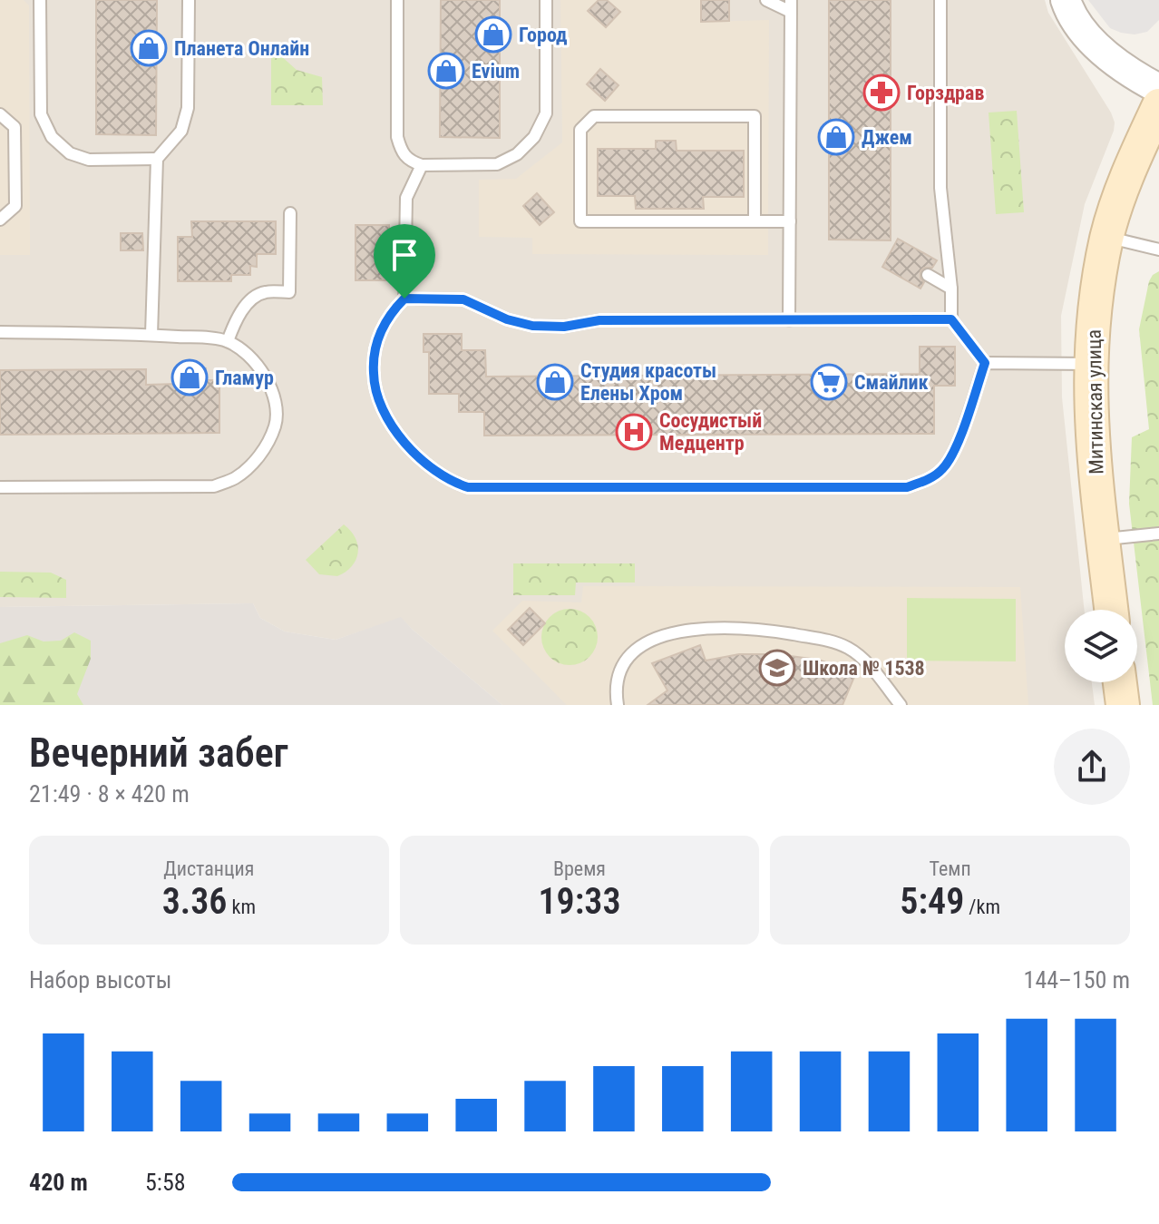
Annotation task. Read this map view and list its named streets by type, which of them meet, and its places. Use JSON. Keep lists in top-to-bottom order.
{
  "streets": {
    "main road": ["Митинская улица"]
  },
  "places": {
    "shop": [
      "Город",
      "Планета Онлайн",
      "Evium",
      "Джем",
      "Гламур",
      "Студия красоты Елены Хром"
    ],
    "pharmacy": ["Горздрав"],
    "supermarket": ["Смайлик"],
    "hospital": ["Сосудистый Медцентр"],
    "school or university": ["Школа № 1538"]
  },
  "page": {
    "heading": ["Вечерний забег", "21:49 · 8 × 420 m"],
    "stats": [
      ["Дистанция", "3.36 km"],
      ["Время", "19:33"],
      ["Темп", "5:49 /km"]
    ],
    "chart": ["Набор высоты", "144–150 m"],
    "list": [
      {
        "name": "420 m",
        "note": "5:58"
      }
    ]
  }
}
